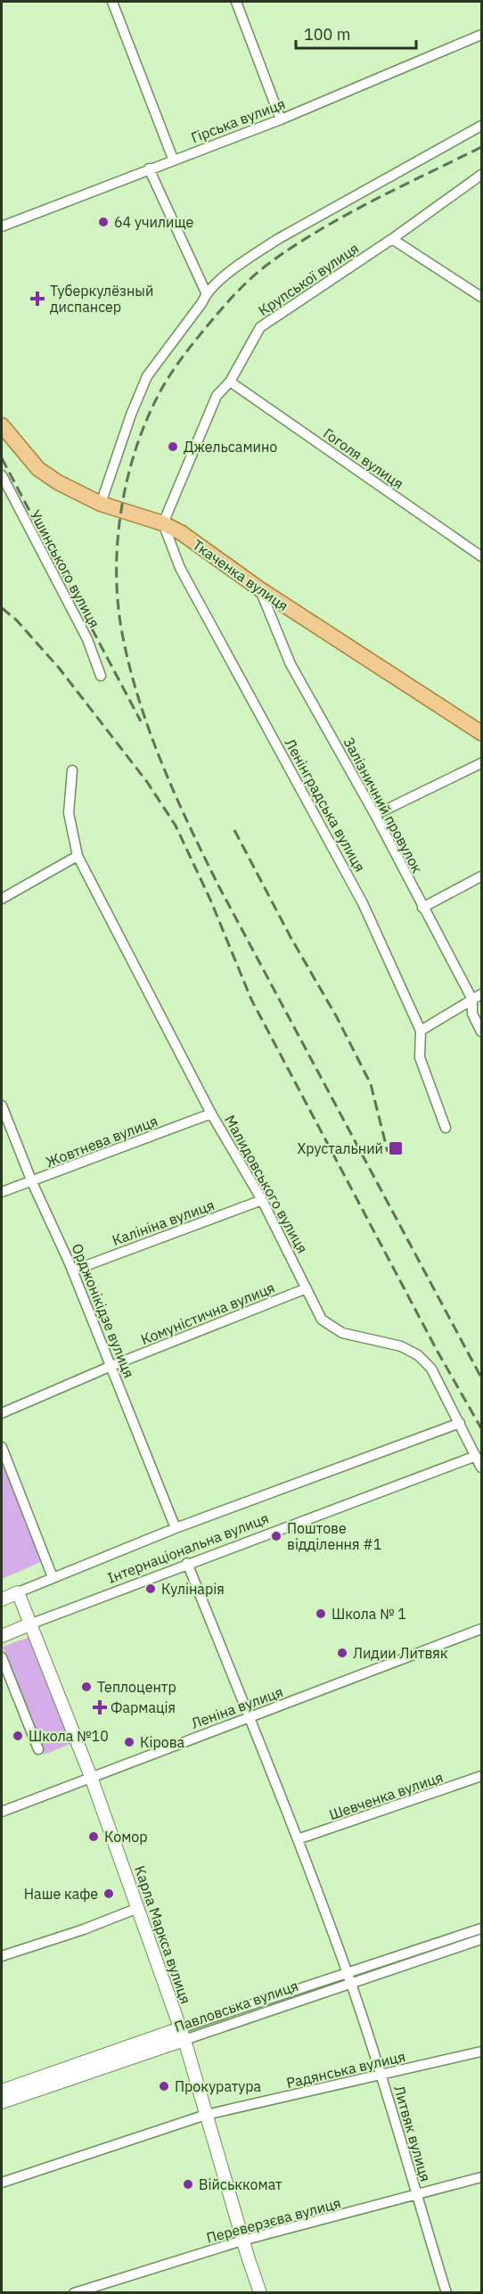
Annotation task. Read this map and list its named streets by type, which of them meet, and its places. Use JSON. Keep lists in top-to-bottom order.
{
  "streets": {
    "main road": ["Ткаченка вулиця"],
    "street": [
      "Гірська вулиця",
      "Крупської вулиця",
      "Гоголя вулиця",
      "Ушинського вулиця",
      "Ленінградська вулиця",
      "Залізничний провулок",
      "Жовтнева вулиця",
      "Малидовського вулиця",
      "Калініна вулиця",
      "Орджонікідзе вулиця",
      "Комуністична вулиця",
      "Інтернаціональна вулиця",
      "Леніна вулиця",
      "Шевченка вулиця",
      "Карла Маркса вулиця",
      "Павловська вулиця",
      "Радянська вулиця",
      "Литвяк вулиця",
      "Переверзєва вулиця"
    ]
  },
  "crossings": [
    ["Крупської вулиця", "Гоголя вулиця"],
    ["Крупської вулиця", "Ткаченка вулиця"],
    ["Крупської вулиця", "Ленінградська вулиця"],
    ["Ткаченка вулиця", "Ленінградська вулиця"],
    ["Ткаченка вулиця", "Залізничний провулок"],
    ["Жовтнева вулиця", "Малидовського вулиця"],
    ["Жовтнева вулиця", "Орджонікідзе вулиця"],
    ["Малидовського вулиця", "Калініна вулиця"],
    ["Малидовського вулиця", "Комуністична вулиця"],
    ["Малидовського вулиця", "Інтернаціональна вулиця"],
    ["Калініна вулиця", "Орджонікідзе вулиця"],
    ["Орджонікідзе вулиця", "Комуністична вулиця"],
    ["Орджонікідзе вулиця", "Інтернаціональна вулиця"],
    ["Інтернаціональна вулиця", "Карла Маркса вулиця"],
    ["Інтернаціональна вулиця", "Литвяк вулиця"],
    ["Леніна вулиця", "Карла Маркса вулиця"],
    ["Леніна вулиця", "Литвяк вулиця"],
    ["Шевченка вулиця", "Литвяк вулиця"],
    ["Карла Маркса вулиця", "Павловська вулиця"],
    ["Карла Маркса вулиця", "Радянська вулиця"],
    ["Карла Маркса вулиця", "Переверзєва вулиця"],
    ["Павловська вулиця", "Литвяк вулиця"],
    ["Радянська вулиця", "Литвяк вулиця"],
    ["Литвяк вулиця", "Переверзєва вулиця"]
  ],
  "places": {
    "other": [
      "64 училище",
      "Джельсамино",
      "Поштове відділення #1",
      "Кулінарія",
      "Школа № 1",
      "Лидии Литвяк",
      "Теплоцентр",
      "Школа №10",
      "Кірова",
      "Комор",
      "Наше кафе",
      "Прокуратура",
      "Військкомат"
    ],
    "health": ["Туберкулёзный диспансер", "Фармація"],
    "transit": ["Хрустальний"]
  },
  "scale_bar": "100 m"
}
